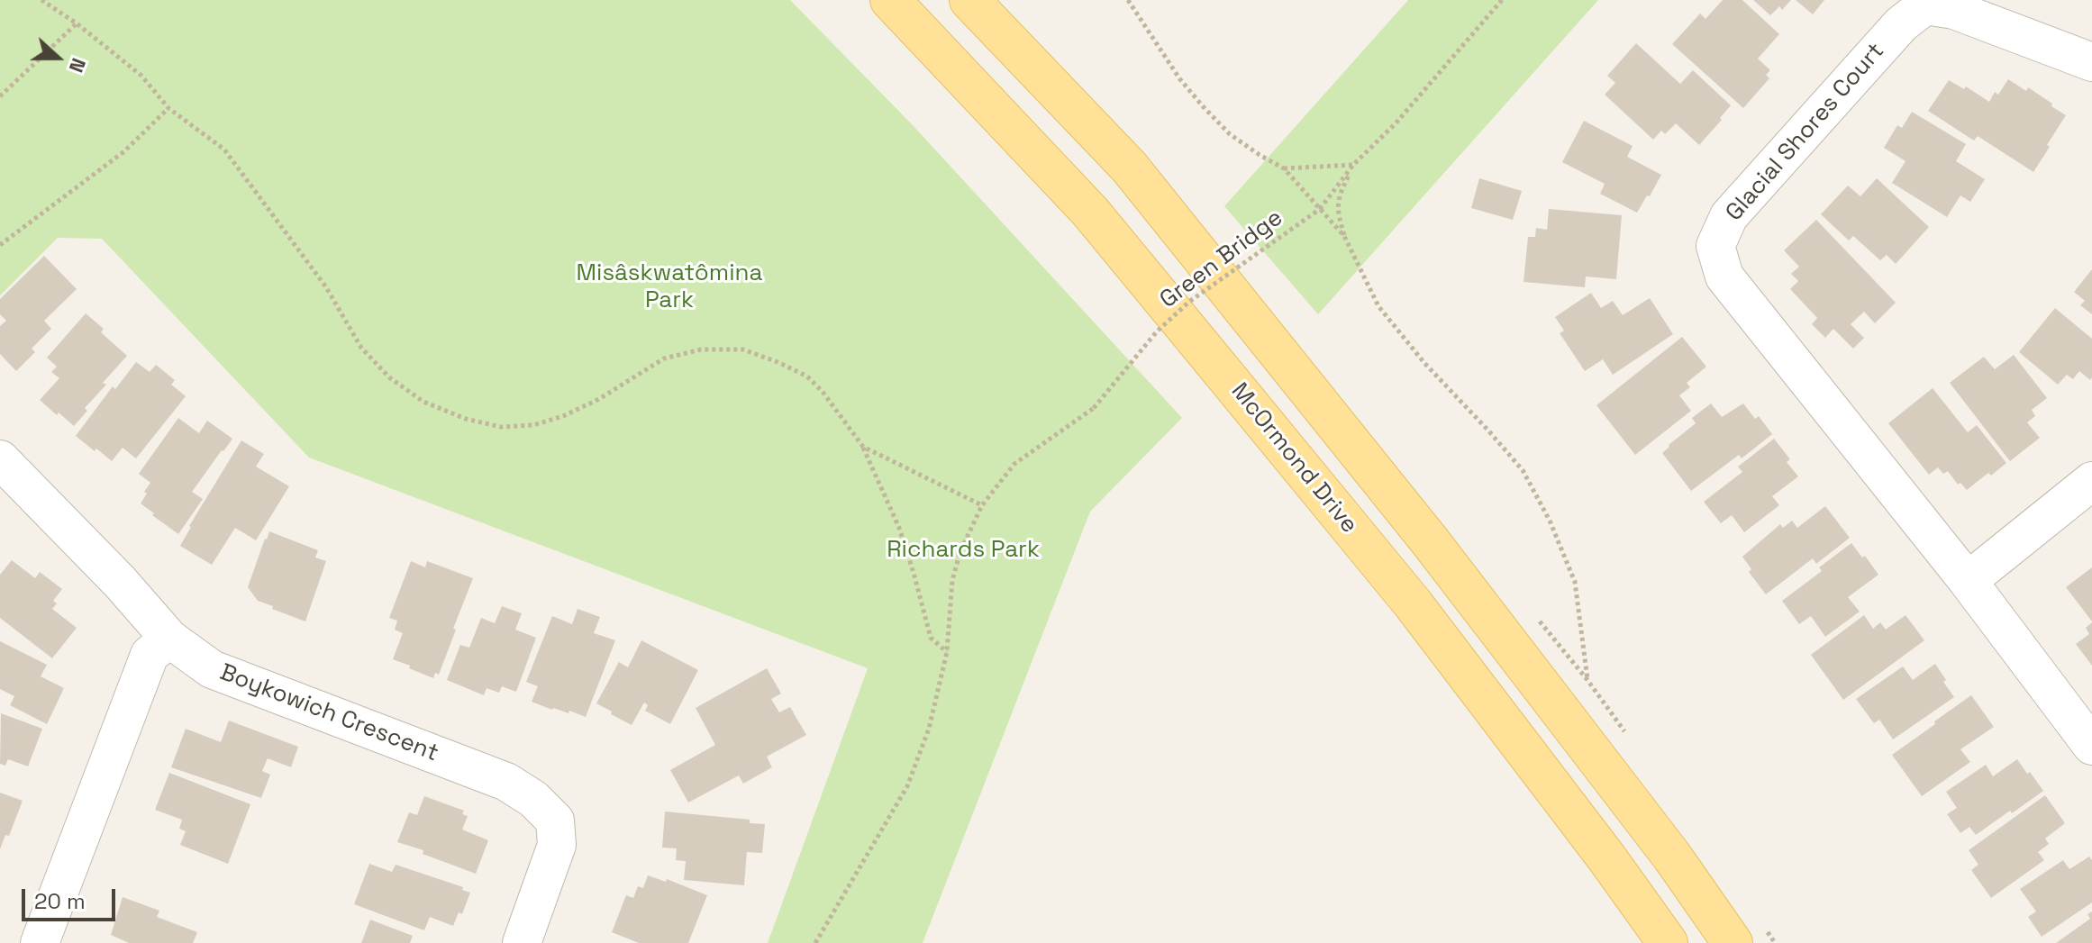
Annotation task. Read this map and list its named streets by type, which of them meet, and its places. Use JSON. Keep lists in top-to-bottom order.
{
  "streets": {
    "main road": ["McOrmond Drive"],
    "street": ["Glacial Shores Court", "Boykowich Crescent"],
    "path": ["Green Bridge"]
  },
  "parks": ["Misâskwatômina Park", "Richards Park"],
  "scale_bar": "20 m",
  "north": "right"
}
